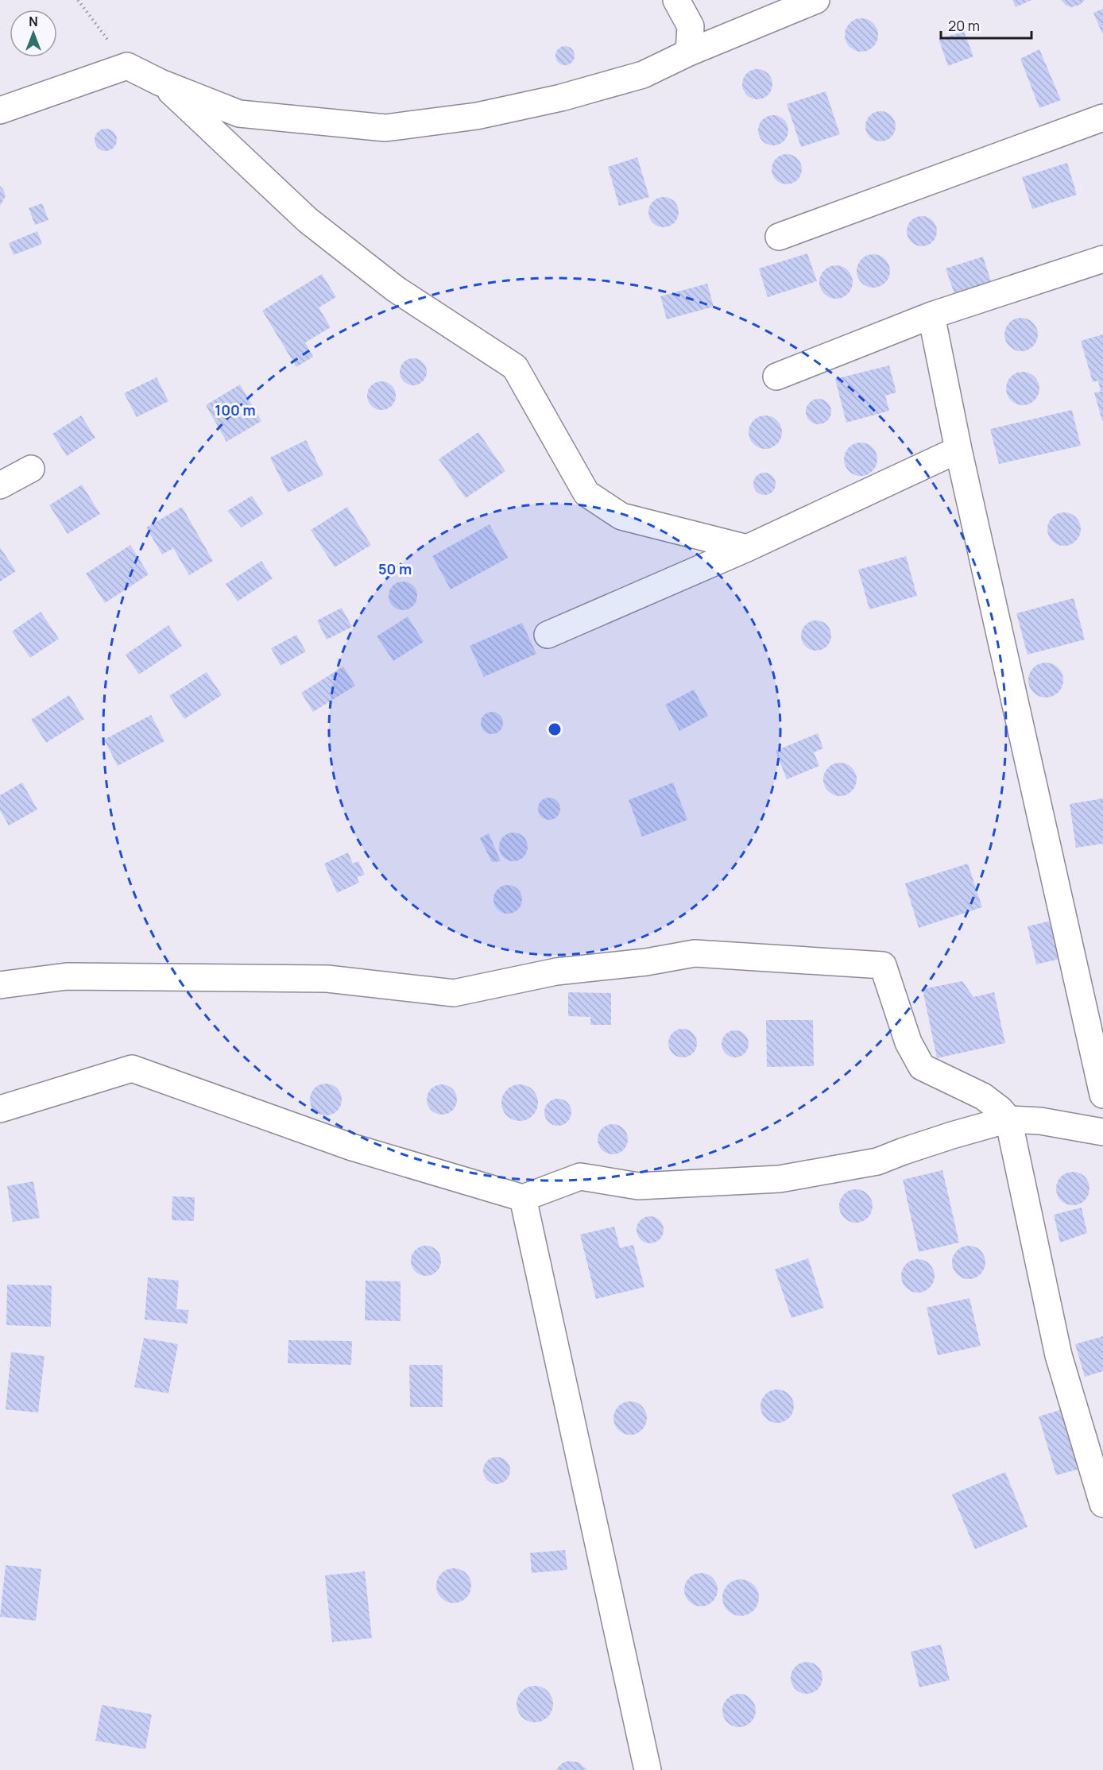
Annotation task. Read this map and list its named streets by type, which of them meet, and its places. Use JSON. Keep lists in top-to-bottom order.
{
  "scale_bar": "20 m",
  "north": "top",
  "rings": ["100 m", "50 m"]
}
